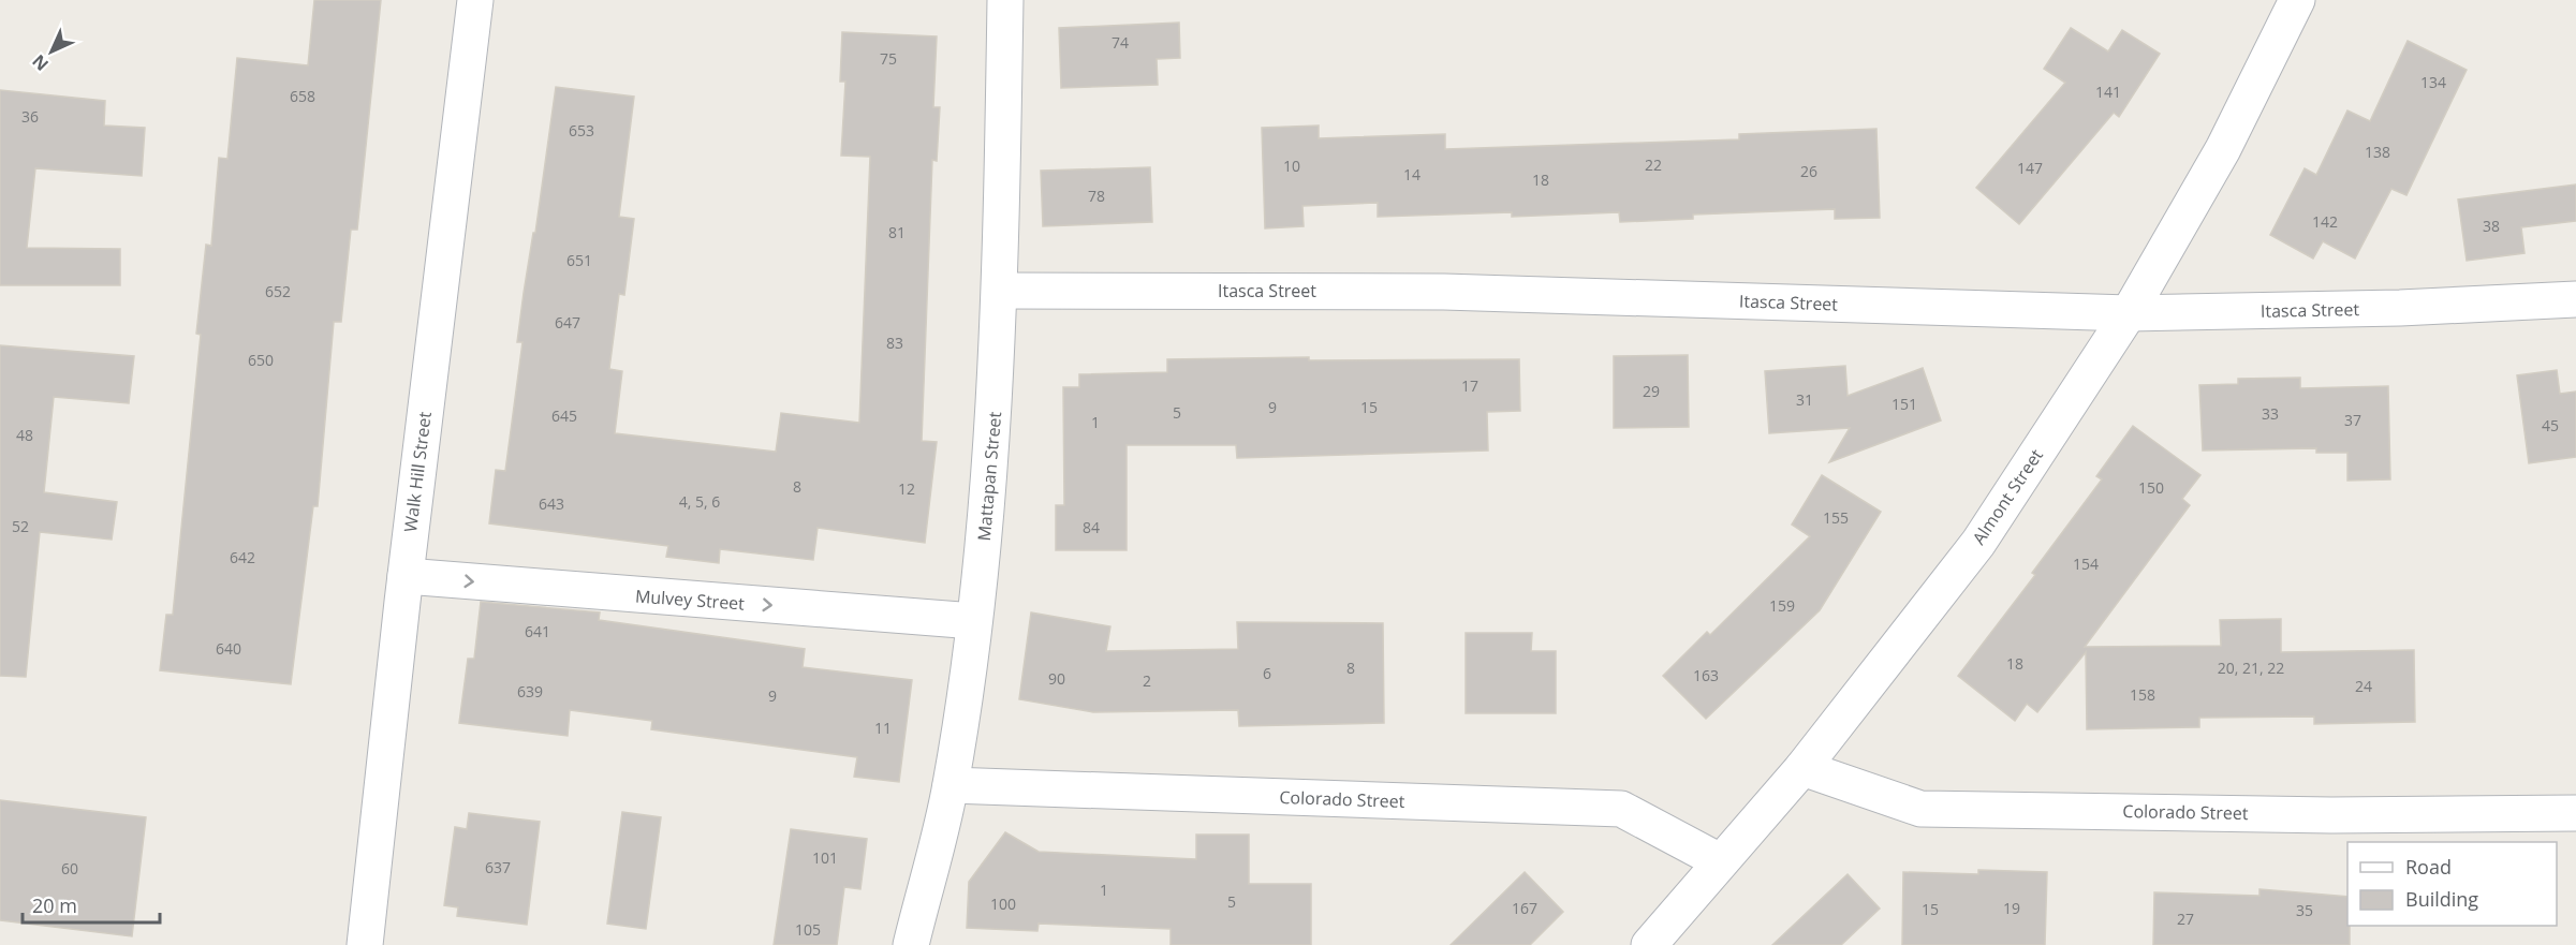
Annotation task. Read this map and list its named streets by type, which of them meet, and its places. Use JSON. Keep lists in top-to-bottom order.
{
  "streets": {
    "street": [
      "Itasca Street",
      "Walk Hill Street",
      "Mattapan Street",
      "Almont Street",
      "Mulvey Street",
      "Colorado Street"
    ]
  },
  "crossings": [
    ["Itasca Street", "Mattapan Street"],
    ["Itasca Street", "Almont Street"],
    ["Walk Hill Street", "Mulvey Street"],
    ["Mattapan Street", "Mulvey Street"],
    ["Mattapan Street", "Colorado Street"],
    ["Almont Street", "Colorado Street"]
  ],
  "one_way": ["Mulvey Street"],
  "house_numbers": [
    "74",
    "75",
    "134",
    "141",
    "658",
    "36",
    "653",
    "138",
    "22",
    "10",
    "147",
    "26",
    "14",
    "18",
    "78",
    "142",
    "38",
    "81",
    "651",
    "652",
    "647",
    "83",
    "650",
    "17",
    "29",
    "31",
    "151",
    "9",
    "15",
    "5",
    "33",
    "645",
    "37",
    "1",
    "45",
    "48",
    "8",
    "150",
    "12",
    "4, 5, 6",
    "643",
    "155",
    "52",
    "84",
    "642",
    "154",
    "159",
    "641",
    "640",
    "18",
    "8",
    "20, 21, 22",
    "6",
    "163",
    "90",
    "2",
    "24",
    "639",
    "158",
    "9",
    "11",
    "101",
    "637",
    "60",
    "1",
    "5",
    "100",
    "167",
    "19",
    "15",
    "35",
    "27",
    "105"
  ],
  "legend": ["Road", "Building"],
  "scale_bar": "20 m",
  "north": "bottom left"
}
